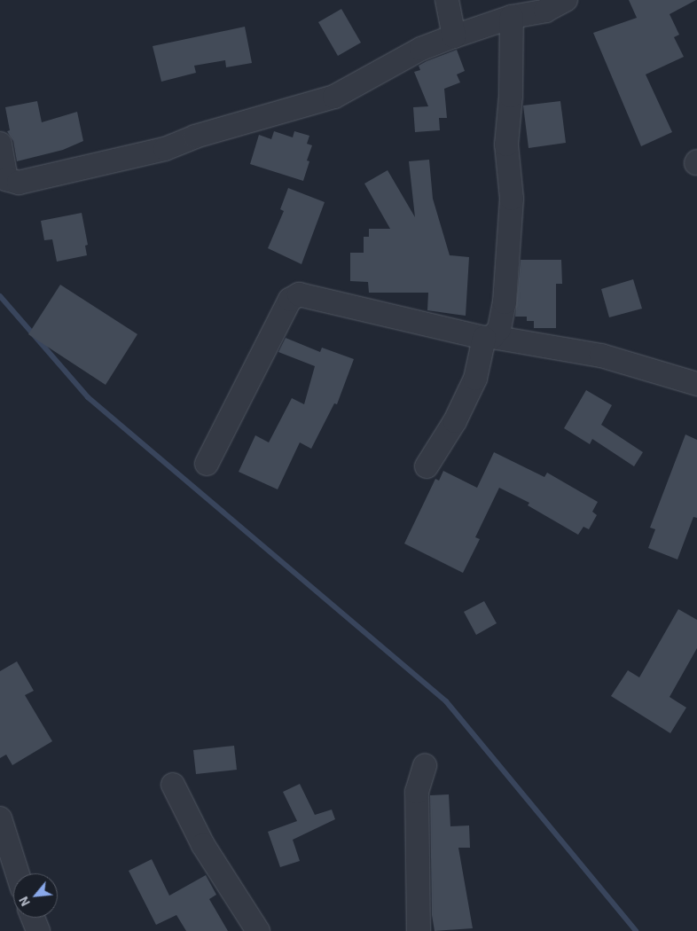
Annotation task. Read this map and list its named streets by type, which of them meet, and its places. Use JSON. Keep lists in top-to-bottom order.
{
  "north": "bottom left"
}
